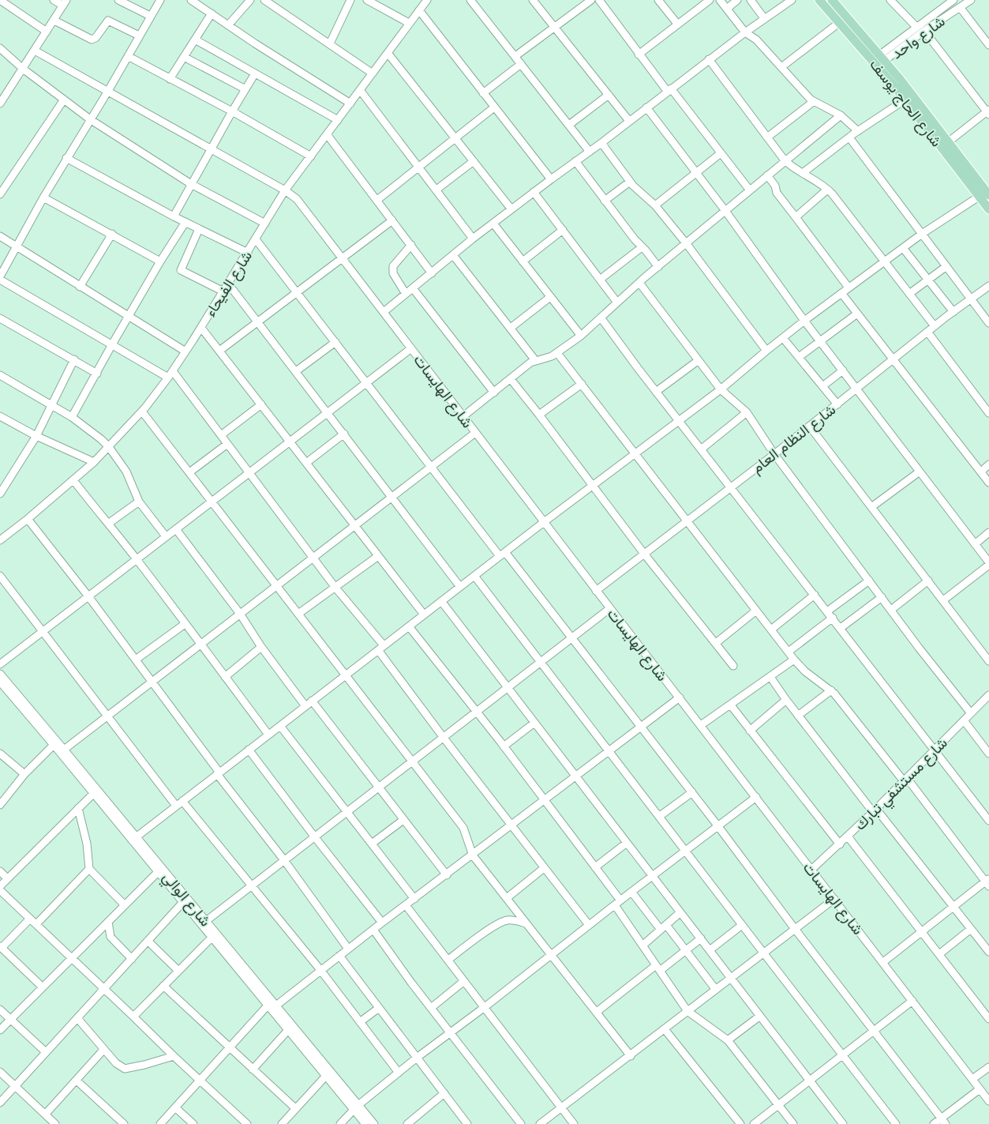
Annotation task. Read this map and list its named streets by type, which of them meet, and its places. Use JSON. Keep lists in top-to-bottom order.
{
  "streets": {
    "main road": ["شارع الحاج يوسف"],
    "street": [
      "شارع واحد",
      "شارع الفيحاء",
      "شارع الهايسات",
      "شارع النظام العام",
      "شارع مستشفي تبارك",
      "شارع الوالي"
    ]
  },
  "crossings": [
    ["شارع واحد", "شارع الحاج يوسف"],
    ["شارع الفيحاء", "شارع الهايسات"],
    ["شارع الهايسات", "شارع النظام العام"],
    ["شارع الهايسات", "شارع مستشفي تبارك"]
  ]
}
